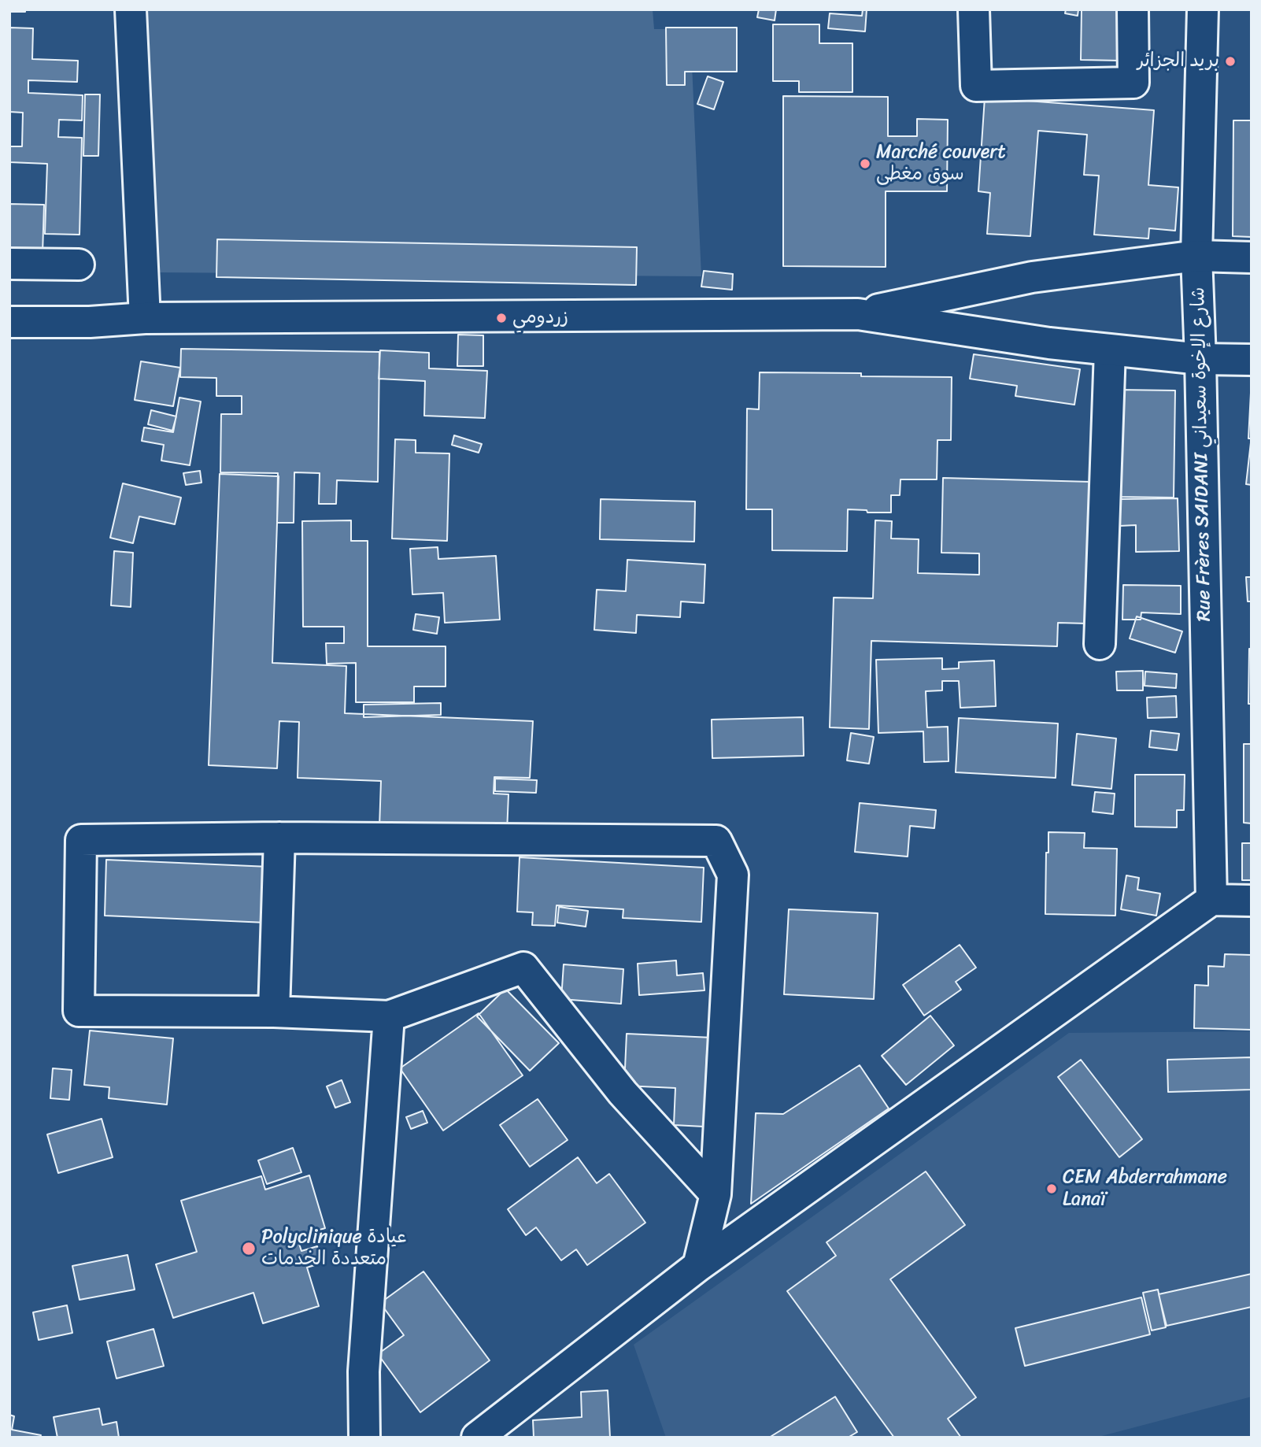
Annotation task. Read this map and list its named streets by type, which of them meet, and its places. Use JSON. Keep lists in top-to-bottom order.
{
  "streets": {
    "street": ["Rue Frères SAIDANI شارع الإخوة سعيداني"]
  },
  "places": [
    "بريد الجزائر",
    "Marché couvert سوق مغطى",
    "زردومي",
    "CEM Abderrahmane Lanaï",
    "Polyclinique عيادة متعددة الخدمات"
  ]
}
